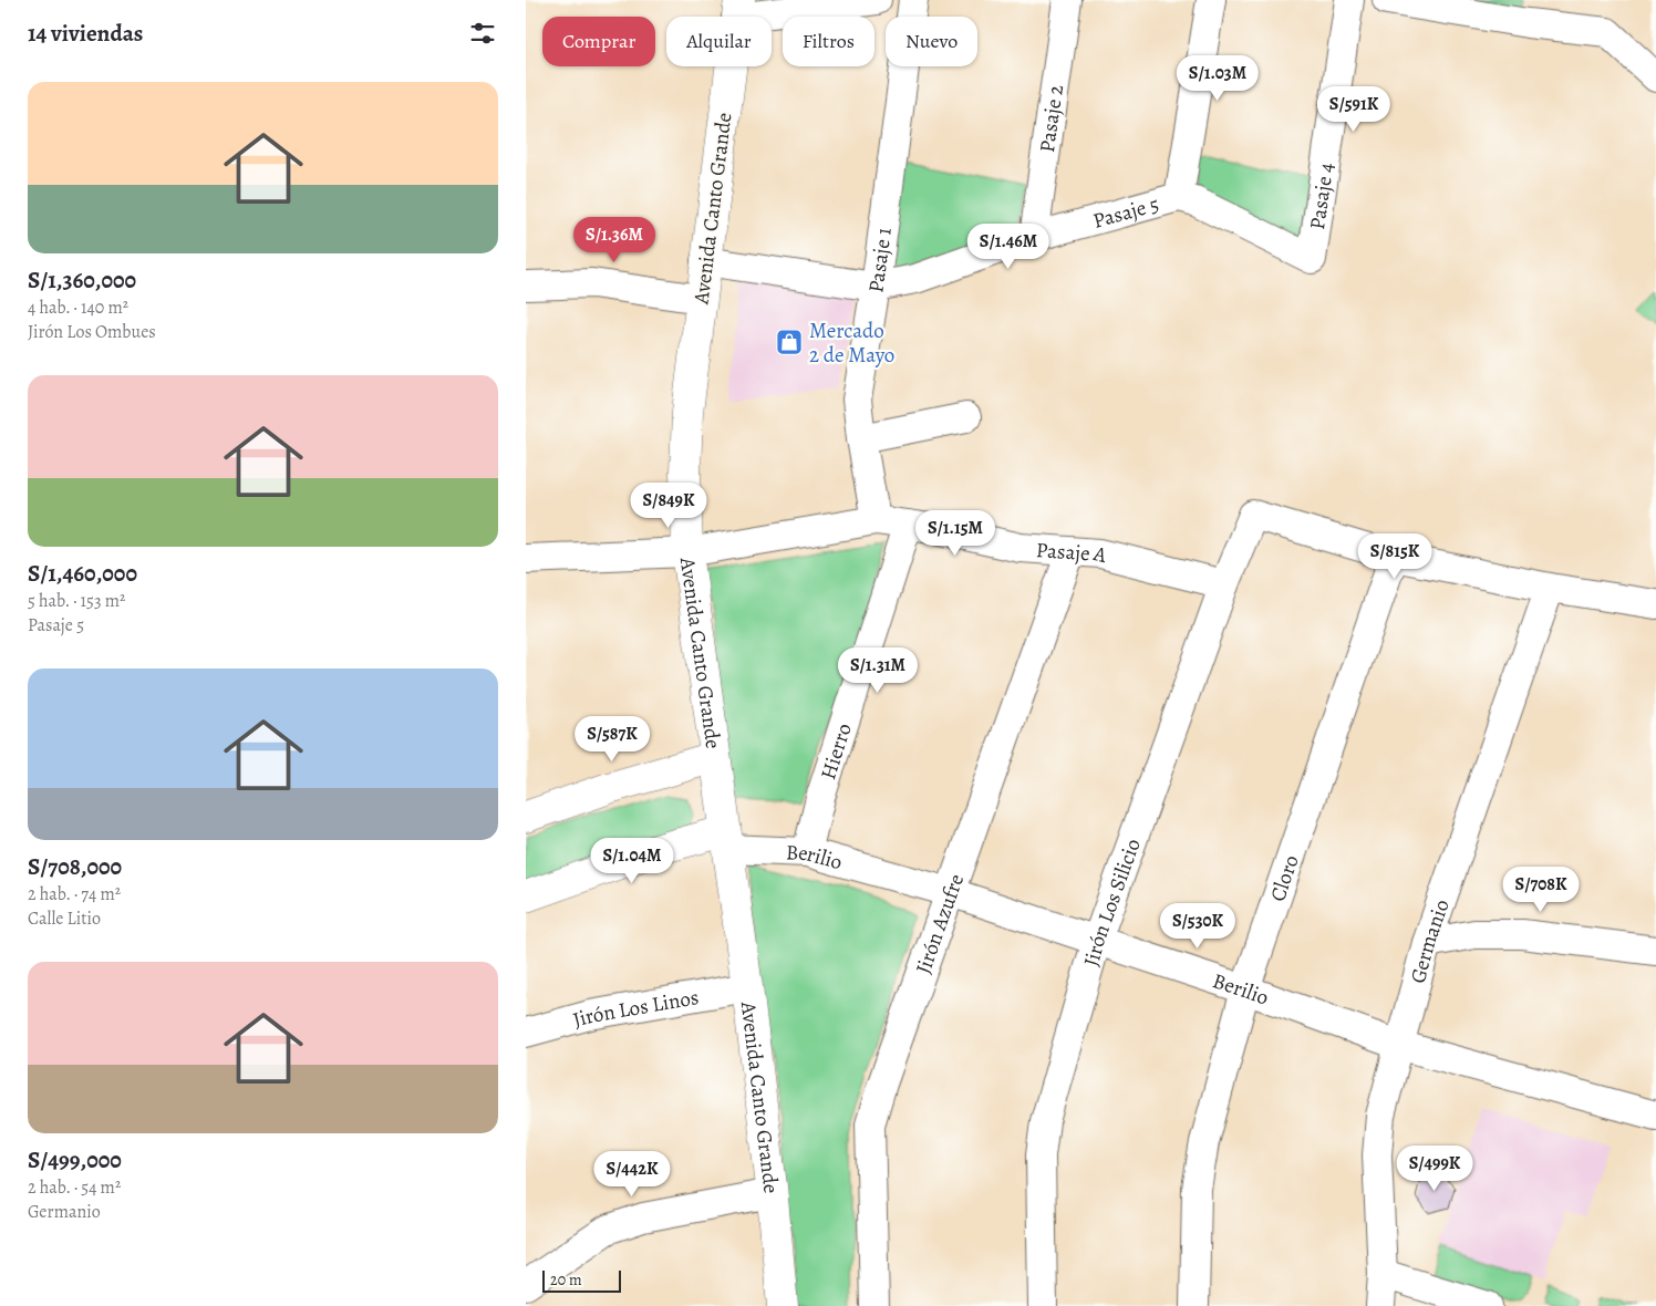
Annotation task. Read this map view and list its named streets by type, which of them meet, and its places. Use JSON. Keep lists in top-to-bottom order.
{
  "streets": {
    "street": [
      "Pasaje 2",
      "Pasaje 4",
      "Avenida Canto Grande",
      "Pasaje 5",
      "Pasaje 1",
      "Pasaje A",
      "Hierro",
      "Berilio",
      "Cloro",
      "Jirón Los Silicio",
      "Jirón Azufre",
      "Germanio",
      "Jirón Los Linos"
    ]
  },
  "crossings": [
    ["Pasaje 2", "Pasaje 5"],
    ["Pasaje 4", "Pasaje 5"],
    ["Avenida Canto Grande", "Pasaje 5"],
    ["Avenida Canto Grande", "Pasaje A"],
    ["Avenida Canto Grande", "Berilio"],
    ["Avenida Canto Grande", "Jirón Los Linos"],
    ["Pasaje 5", "Pasaje 1"],
    ["Pasaje 1", "Pasaje A"],
    ["Pasaje A", "Hierro"],
    ["Pasaje A", "Jirón Los Silicio"],
    ["Pasaje A", "Jirón Azufre"],
    ["Hierro", "Berilio"],
    ["Berilio", "Cloro"],
    ["Berilio", "Jirón Los Silicio"],
    ["Berilio", "Jirón Azufre"],
    ["Berilio", "Germanio"],
    ["Cloro", "Jirón Los Silicio"]
  ],
  "places": {
    "shop": ["Mercado 2 de Mayo"]
  },
  "scale_bar": "20 m",
  "page": {
    "heading": "14 viviendas",
    "chip": [
      "Comprar",
      "Alquilar",
      "Filtros",
      "Nuevo"
    ],
    "price": [
      "S/1.03M",
      "S/591K",
      "S/1.36M",
      "S/1.46M",
      "S/849K",
      "S/1.15M",
      "S/815K",
      "S/1.31M",
      "S/587K",
      "S/1.04M",
      "S/708K",
      "S/530K",
      "S/499K",
      "S/442K"
    ],
    "list": [
      {
        "name": "S/1,360,000",
        "note": "4 hab. · 140 m² · Jirón Los Ombues"
      },
      {
        "name": "S/1,460,000",
        "note": "5 hab. · 153 m² · Pasaje 5"
      },
      {
        "name": "S/708,000",
        "note": "2 hab. · 74 m² · Calle Litio"
      },
      {
        "name": "S/499,000",
        "note": "2 hab. · 54 m² · Germanio"
      }
    ],
    "scale": "20 m"
  }
}
